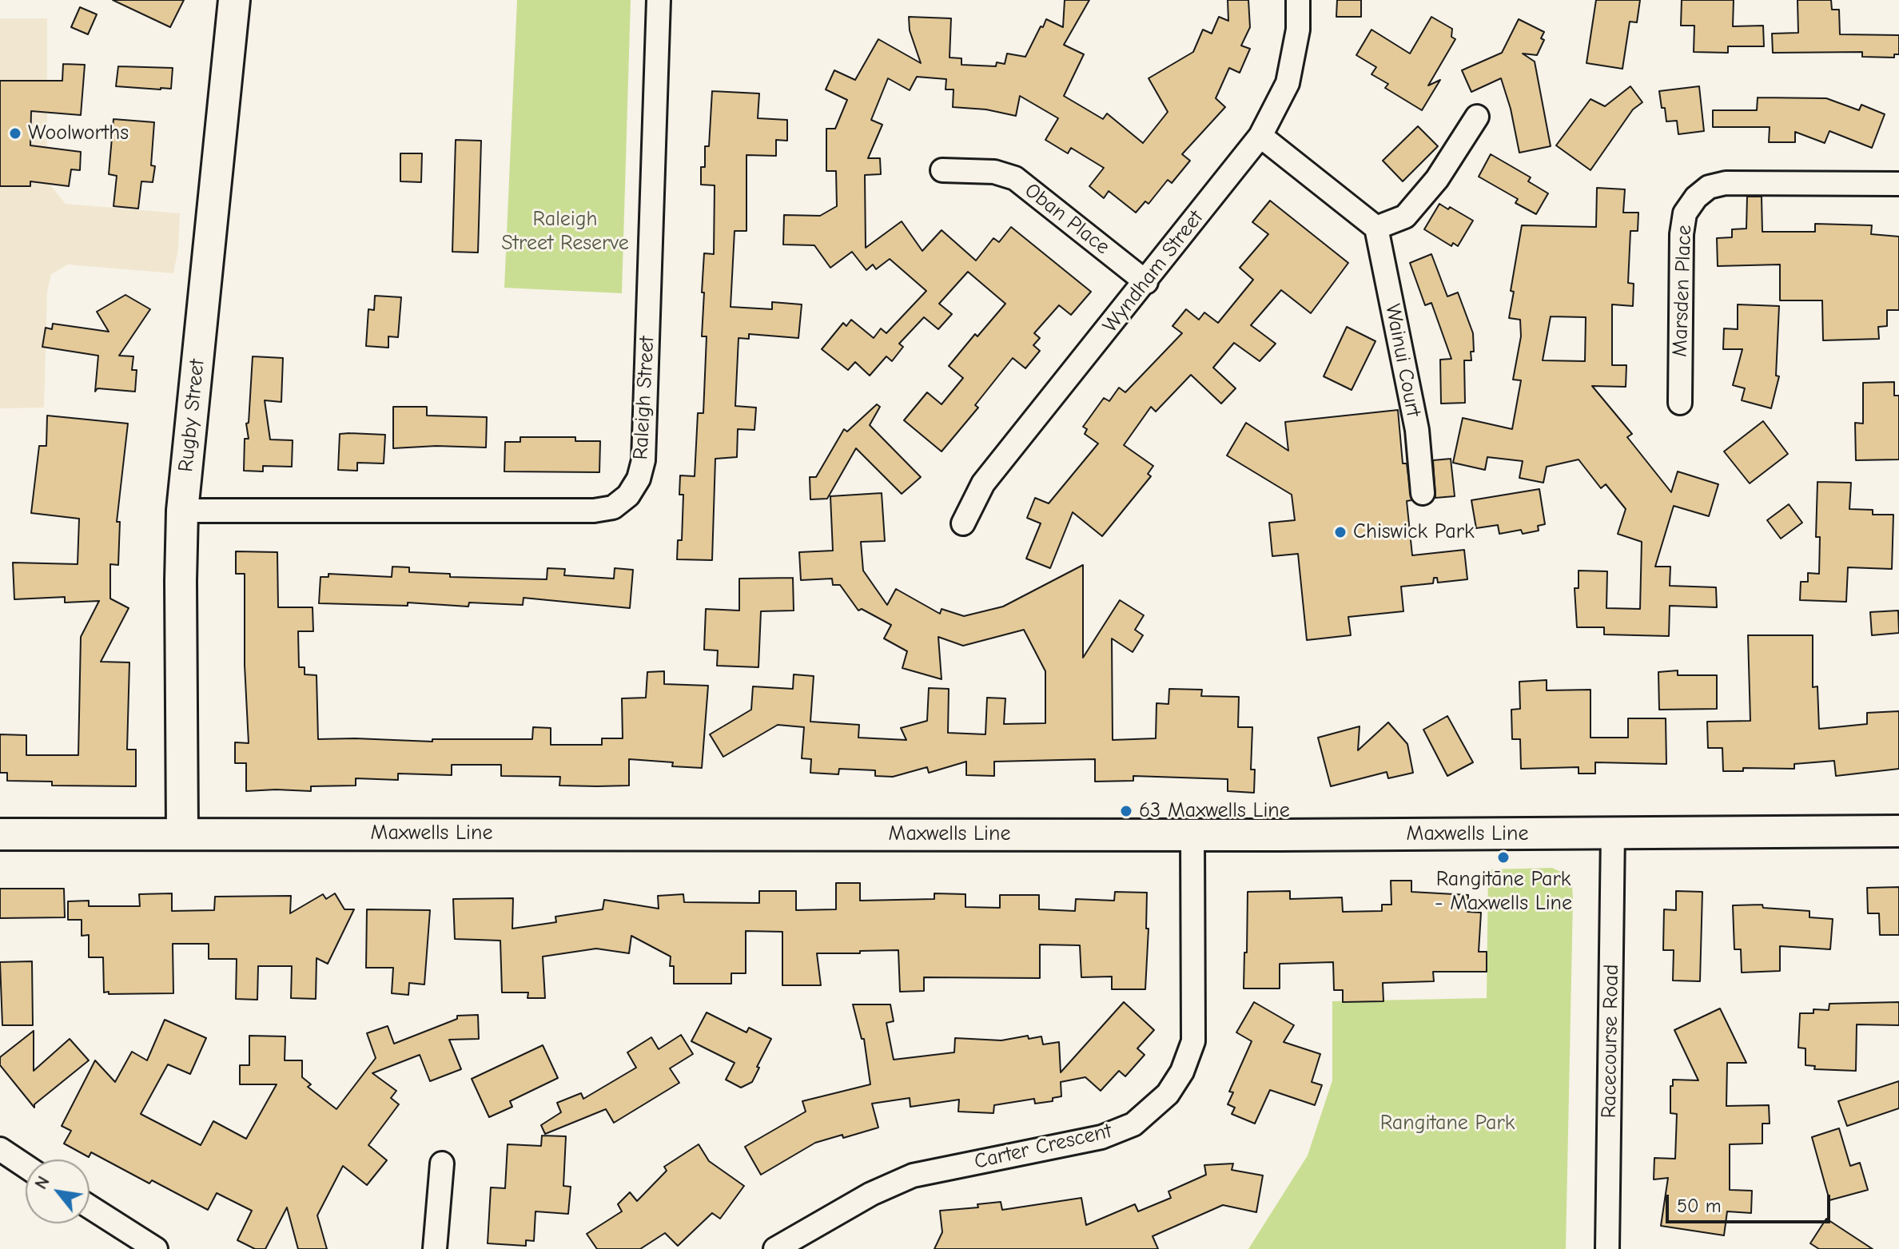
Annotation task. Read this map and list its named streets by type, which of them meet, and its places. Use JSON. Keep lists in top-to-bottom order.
{
  "streets": {
    "main road": ["Rugby Street", "Maxwells Line"],
    "street": [
      "Oban Place",
      "Wyndham Street",
      "Marsden Place",
      "Wainui Court",
      "Raleigh Street",
      "Racecourse Road",
      "Carter Crescent"
    ]
  },
  "crossings": [
    ["Oban Place", "Wyndham Street"],
    ["Raleigh Street", "Rugby Street"],
    ["Rugby Street", "Maxwells Line"],
    ["Maxwells Line", "Racecourse Road"],
    ["Maxwells Line", "Carter Crescent"]
  ],
  "parks": ["Raleigh Street Reserve", "Rangitane Park"],
  "places": [
    "Woolworths",
    "Chiswick Park",
    "63 Maxwells Line",
    "Rangitāne Park - Maxwells Line"
  ],
  "scale_bar": "50 m",
  "north": "top left"
}
